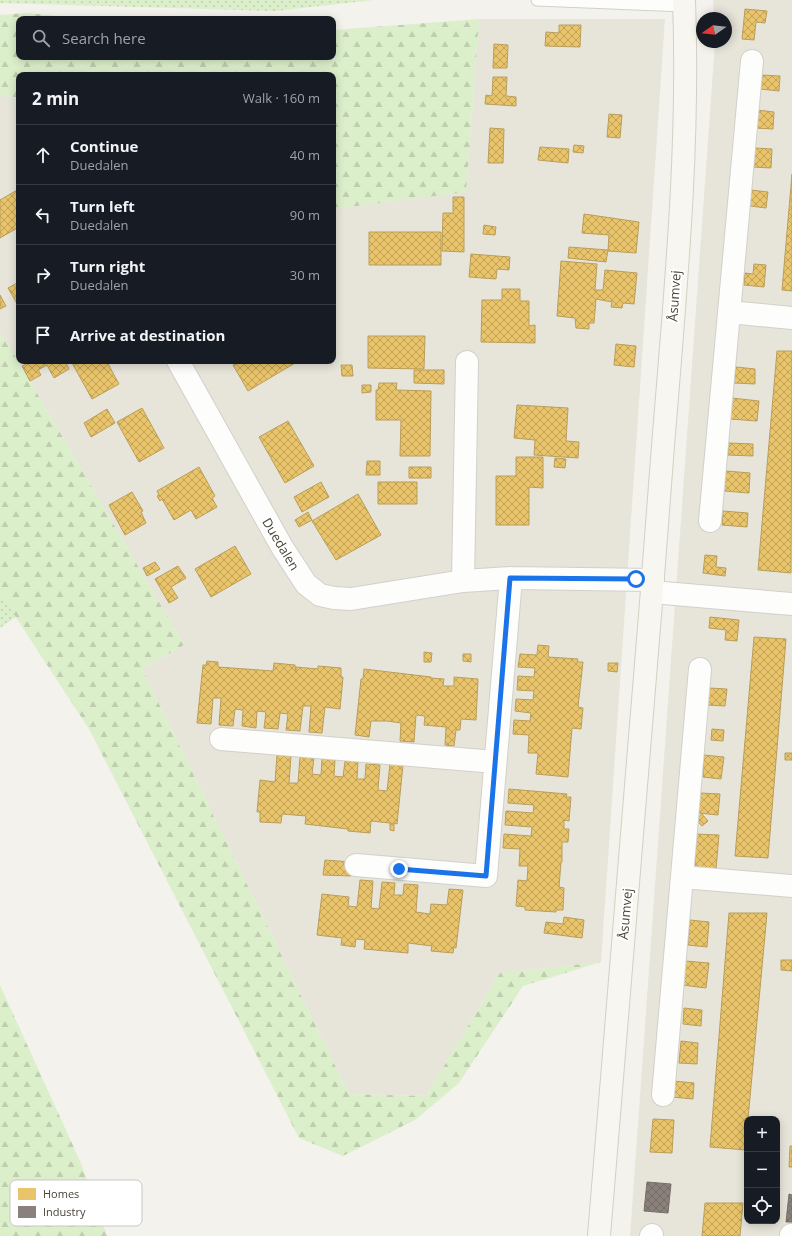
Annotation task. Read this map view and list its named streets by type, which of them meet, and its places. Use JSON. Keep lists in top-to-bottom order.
{
  "streets": {
    "street": ["Åsumvej", "Duedalen"]
  },
  "crossings": [
    ["Åsumvej", "Duedalen"]
  ],
  "legend": ["Homes", "Industry"],
  "north": "left",
  "page": {
    "search": "Search here",
    "heading": ["2 min", "Walk · 160 m"],
    "list": [
      ["Continue", "Duedalen", "40 m"],
      ["Turn left", "Duedalen", "90 m"],
      ["Turn right", "Duedalen", "30 m"],
      "Arrive at destination"
    ],
    "map_buttons": ["+", "−"]
  }
}
